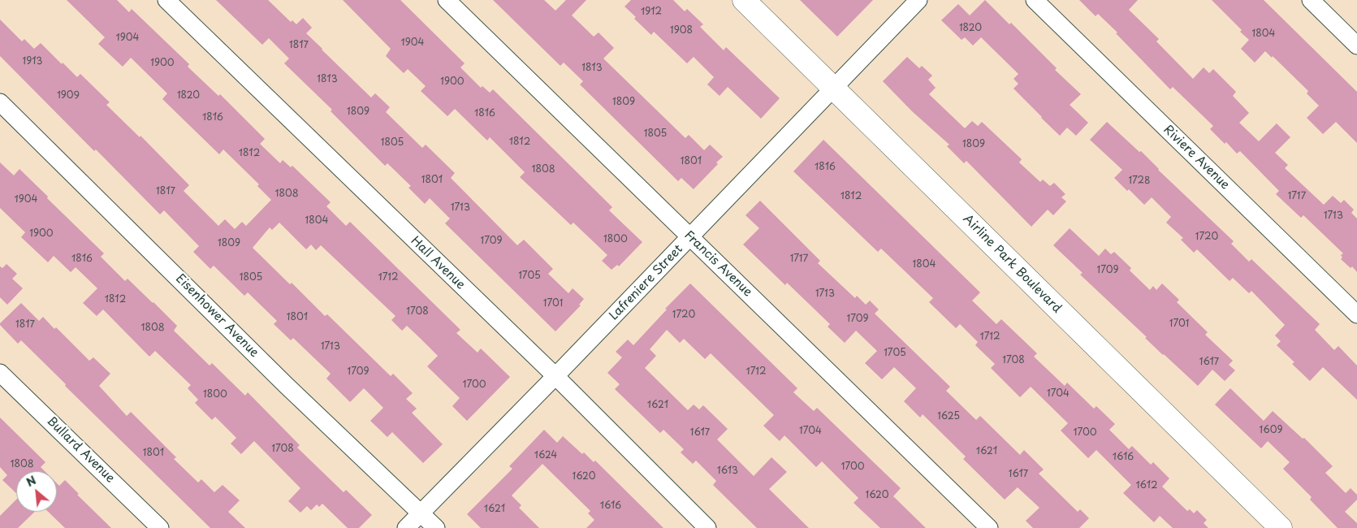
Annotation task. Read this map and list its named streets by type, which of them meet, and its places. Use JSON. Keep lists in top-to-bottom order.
{
  "streets": {
    "street": [
      "Riviere Avenue",
      "Hall Avenue",
      "Francis Avenue",
      "Airline Park Boulevard",
      "Lafreniere Street",
      "Eisenhower Avenue",
      "Bullard Avenue"
    ]
  },
  "crossings": [
    ["Hall Avenue", "Lafreniere Street"],
    ["Francis Avenue", "Lafreniere Street"],
    ["Airline Park Boulevard", "Lafreniere Street"],
    ["Lafreniere Street", "Eisenhower Avenue"]
  ],
  "house_numbers": [
    "1912",
    "1820",
    "1908",
    "1804",
    "1904",
    "1904",
    "1817",
    "1913",
    "1900",
    "1813",
    "1813",
    "1900",
    "1909",
    "1820",
    "1809",
    "1809",
    "1816",
    "1816",
    "1805",
    "1812",
    "1805",
    "1809",
    "1812",
    "1801",
    "1816",
    "1808",
    "1801",
    "1728",
    "1817",
    "1808",
    "1812",
    "1717",
    "1904",
    "1713",
    "1713",
    "1804",
    "1900",
    "1720",
    "1800",
    "1709",
    "1809",
    "1816",
    "1717",
    "1804",
    "1709",
    "1705",
    "1805",
    "1712",
    "1713",
    "1812",
    "1701",
    "1708",
    "1720",
    "1801",
    "1709",
    "1701",
    "1817",
    "1808",
    "1712",
    "1713",
    "1705",
    "1708",
    "1617",
    "1709",
    "1712",
    "1700",
    "1704",
    "1800",
    "1621",
    "1625",
    "1609",
    "1704",
    "1617",
    "1700",
    "1708",
    "1621",
    "1801",
    "1624",
    "1616",
    "1808",
    "1700",
    "1613",
    "1617",
    "1620",
    "1612",
    "1620",
    "1616",
    "1621"
  ],
  "north": "top left"
}
